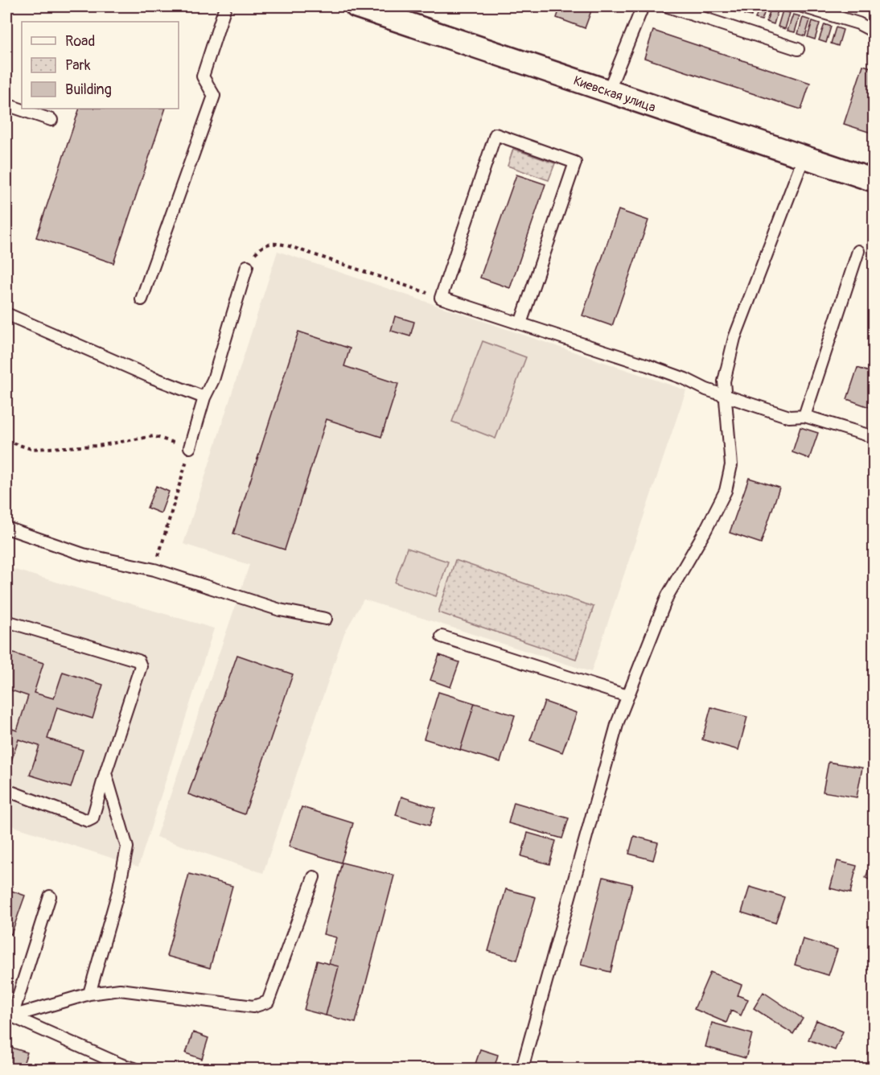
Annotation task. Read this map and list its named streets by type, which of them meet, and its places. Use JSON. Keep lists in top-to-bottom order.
{
  "streets": {
    "street": ["Киевская улица"]
  },
  "legend": ["Road", "Park", "Building"]
}
